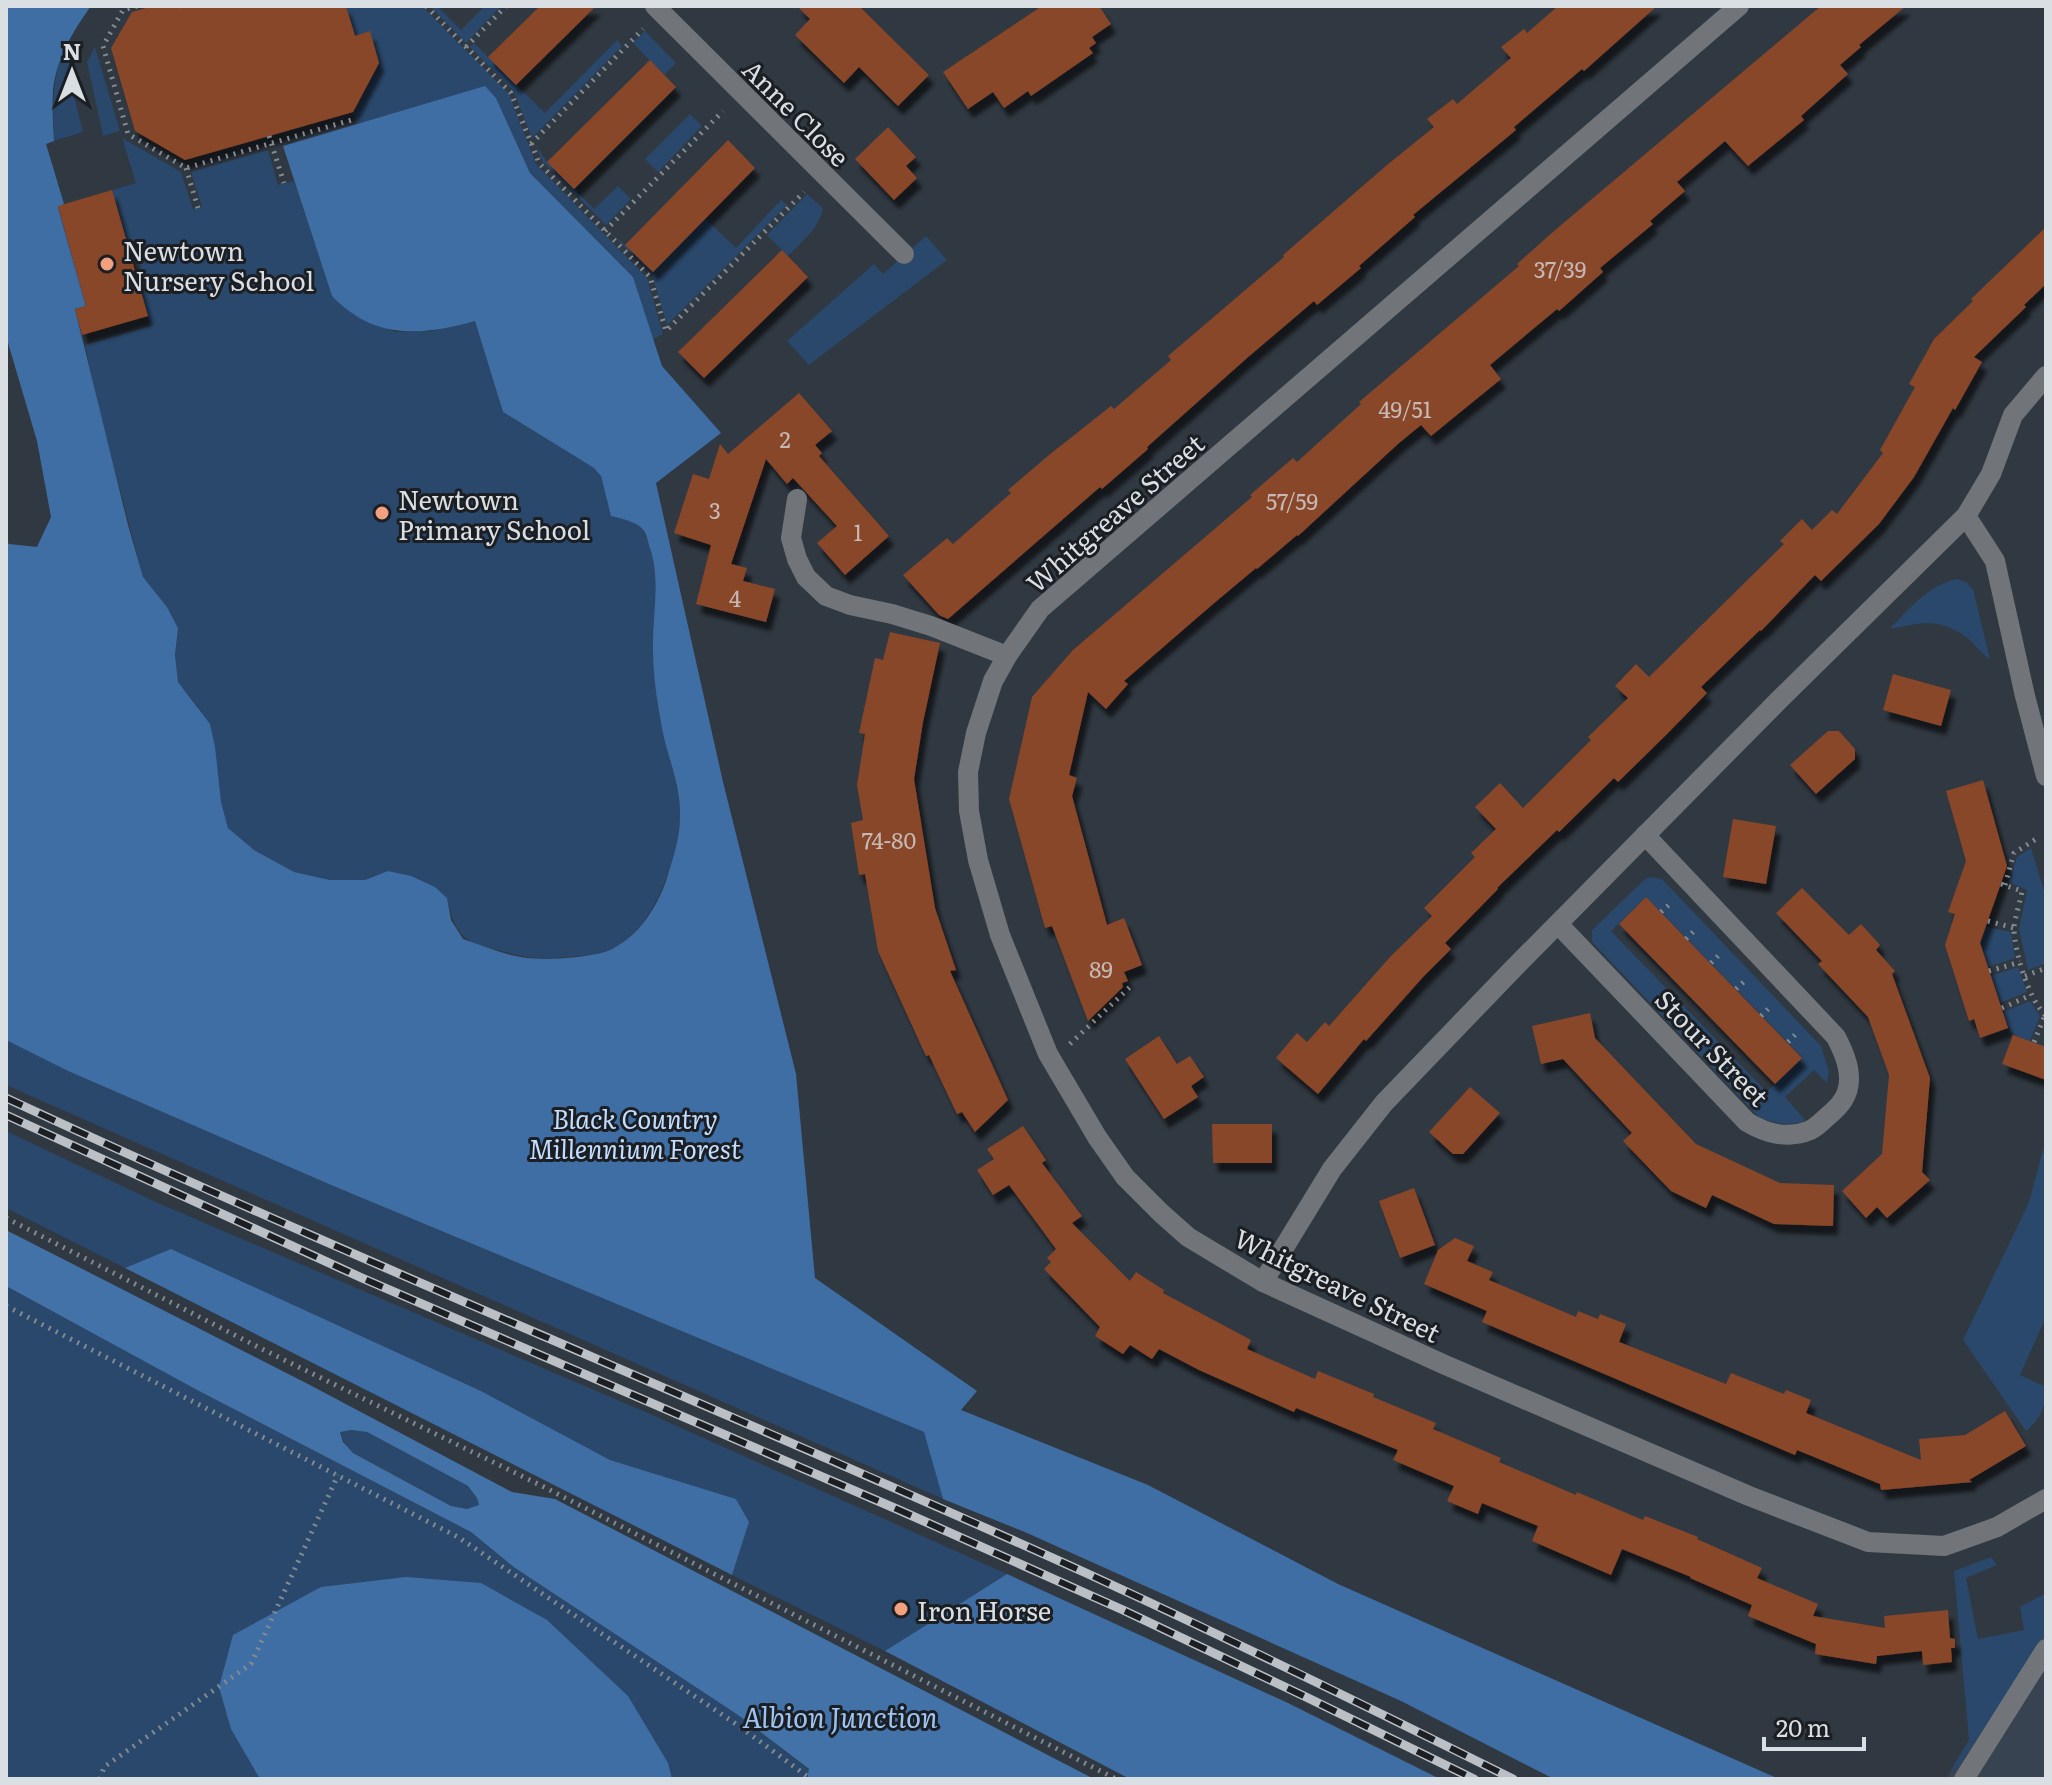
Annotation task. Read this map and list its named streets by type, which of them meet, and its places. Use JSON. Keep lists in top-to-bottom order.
{
  "streets": {
    "street": ["Anne Close", "Whitgreave Street", "Stour Street"]
  },
  "water": ["Albion Junction"],
  "parks": ["Black Country Millennium Forest"],
  "places": ["Newtown Nursery School", "Newtown Primary School", "Iron Horse"],
  "house_numbers": [
    "37/39",
    "49/51",
    "2",
    "57/59",
    "3",
    "1",
    "4",
    "74-80",
    "89"
  ],
  "scale_bar": "20 m",
  "north": "top"
}
